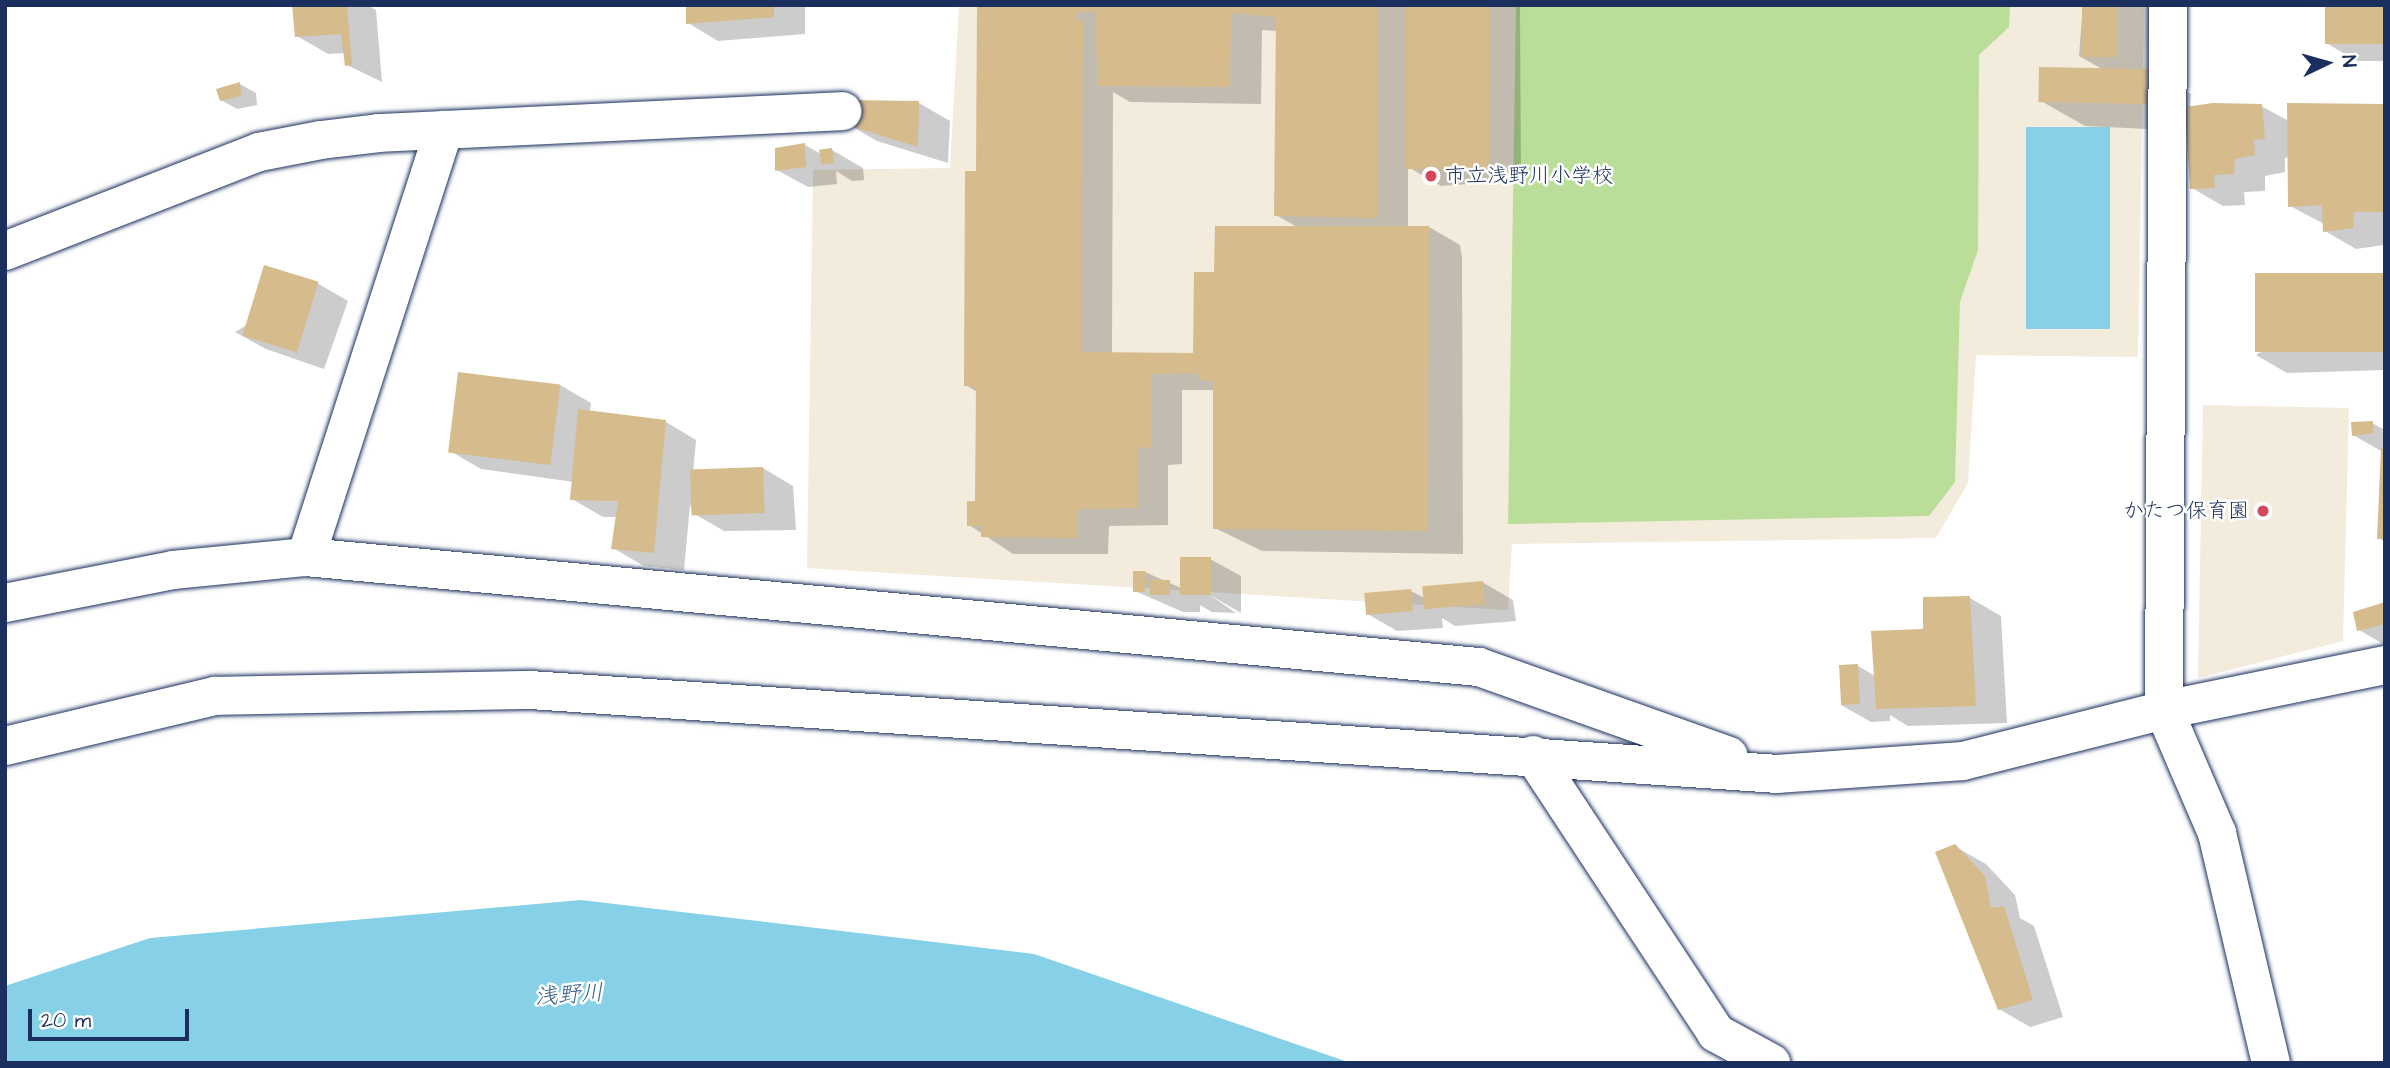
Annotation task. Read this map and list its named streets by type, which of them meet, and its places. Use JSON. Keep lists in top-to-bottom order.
{
  "water": ["浅野川"],
  "places": ["市立浅野川小学校", "かたつ保育園"],
  "scale_bar": "20 m",
  "north": "right"
}
